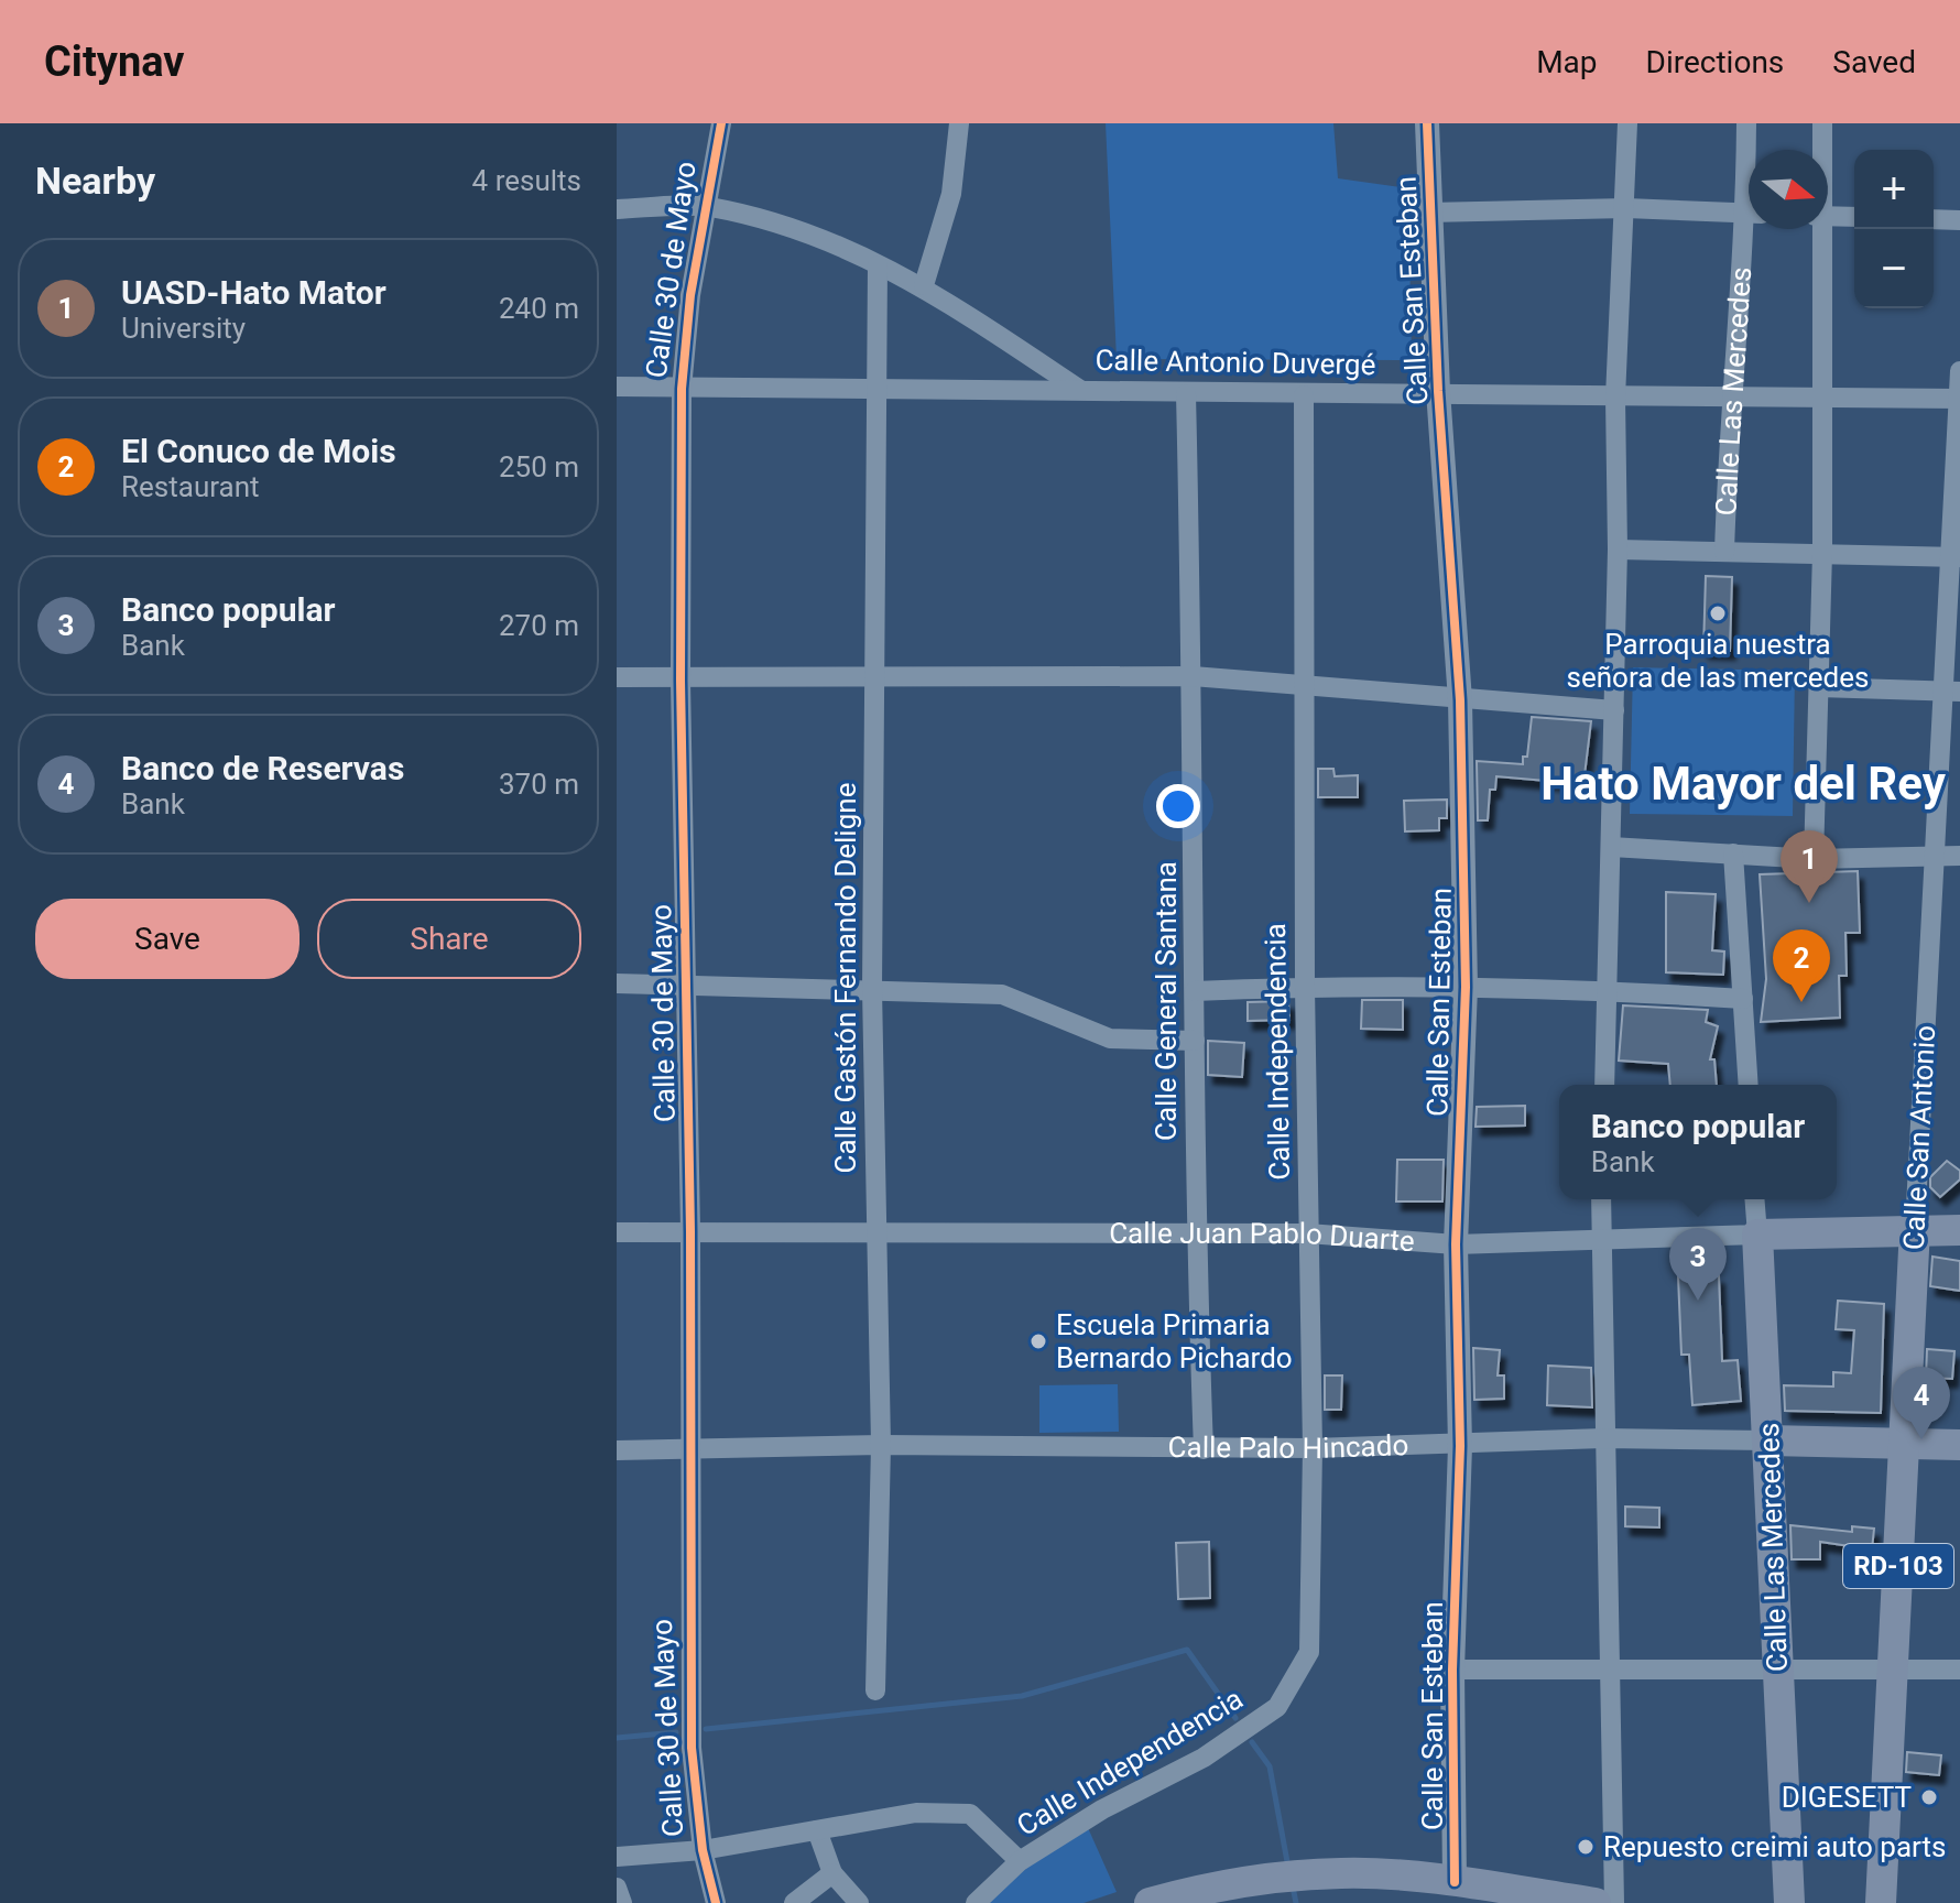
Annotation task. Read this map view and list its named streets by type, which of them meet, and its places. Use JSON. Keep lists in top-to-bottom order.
{
  "streets": {
    "main road": [
      "Calle Las Mercedes",
      "Calle San Antonio",
      "Calle Juan Pablo Duarte",
      "Calle Palo Hincado",
      "RD-103"
    ],
    "street": [
      "Calle 30 de Mayo",
      "Calle San Esteban",
      "Calle Antonio Duvergé",
      "Calle Gastón Fernando Deligne",
      "Calle General Santana",
      "Calle Independencia"
    ]
  },
  "crossings": [
    ["Calle 30 de Mayo", "Calle Antonio Duvergé"],
    ["Calle 30 de Mayo", "Calle Juan Pablo Duarte"],
    ["Calle 30 de Mayo", "Calle Palo Hincado"],
    ["Calle San Esteban", "Calle Antonio Duvergé"],
    ["Calle San Esteban", "Calle Juan Pablo Duarte"],
    ["Calle San Esteban", "Calle Palo Hincado"],
    ["Calle Antonio Duvergé", "Calle Las Mercedes"],
    ["Calle Antonio Duvergé", "Calle Gastón Fernando Deligne"],
    ["Calle Antonio Duvergé", "Calle General Santana"],
    ["Calle Antonio Duvergé", "Calle Independencia"],
    ["Calle Antonio Duvergé", "Calle San Antonio"],
    ["Calle Las Mercedes", "Calle Juan Pablo Duarte"],
    ["Calle Las Mercedes", "Calle Palo Hincado"],
    ["Calle Gastón Fernando Deligne", "Calle Juan Pablo Duarte"],
    ["Calle Gastón Fernando Deligne", "Calle Palo Hincado"],
    ["Calle General Santana", "Calle Juan Pablo Duarte"],
    ["Calle General Santana", "Calle Palo Hincado"],
    ["Calle Independencia", "Calle Juan Pablo Duarte"],
    ["Calle Independencia", "Calle Palo Hincado"],
    ["Calle San Antonio", "Calle Juan Pablo Duarte"],
    ["Calle San Antonio", "Calle Palo Hincado"]
  ],
  "districts": ["Hato Mayor del Rey"],
  "places": [
    "Parroquia nuestra señora de las mercedes",
    "Escuela Primaria Bernardo Pichardo",
    "DIGESETT",
    "Repuesto creimi auto parts"
  ],
  "north": "right",
  "page": {
    "header": "Citynav",
    "nav": ["Map", "Directions", "Saved"],
    "heading": ["Nearby", "4 results"],
    "map_buttons": ["+", "−"],
    "list": [
      {
        "mark": "1",
        "name": "UASD-Hato Mator",
        "note": "University",
        "value": "240 m"
      },
      {
        "mark": "2",
        "name": "El Conuco de Mois",
        "note": "Restaurant",
        "value": "250 m"
      },
      {
        "mark": "3",
        "name": "Banco popular",
        "note": "Bank",
        "value": "270 m"
      },
      {
        "mark": "4",
        "name": "Banco de Reservas",
        "note": "Bank",
        "value": "370 m"
      }
    ],
    "pins": [
      "1",
      "2",
      "3",
      "4"
    ],
    "buttons": ["Save", "Share"],
    "popup": ["Banco popular", "Bank"]
  }
}
